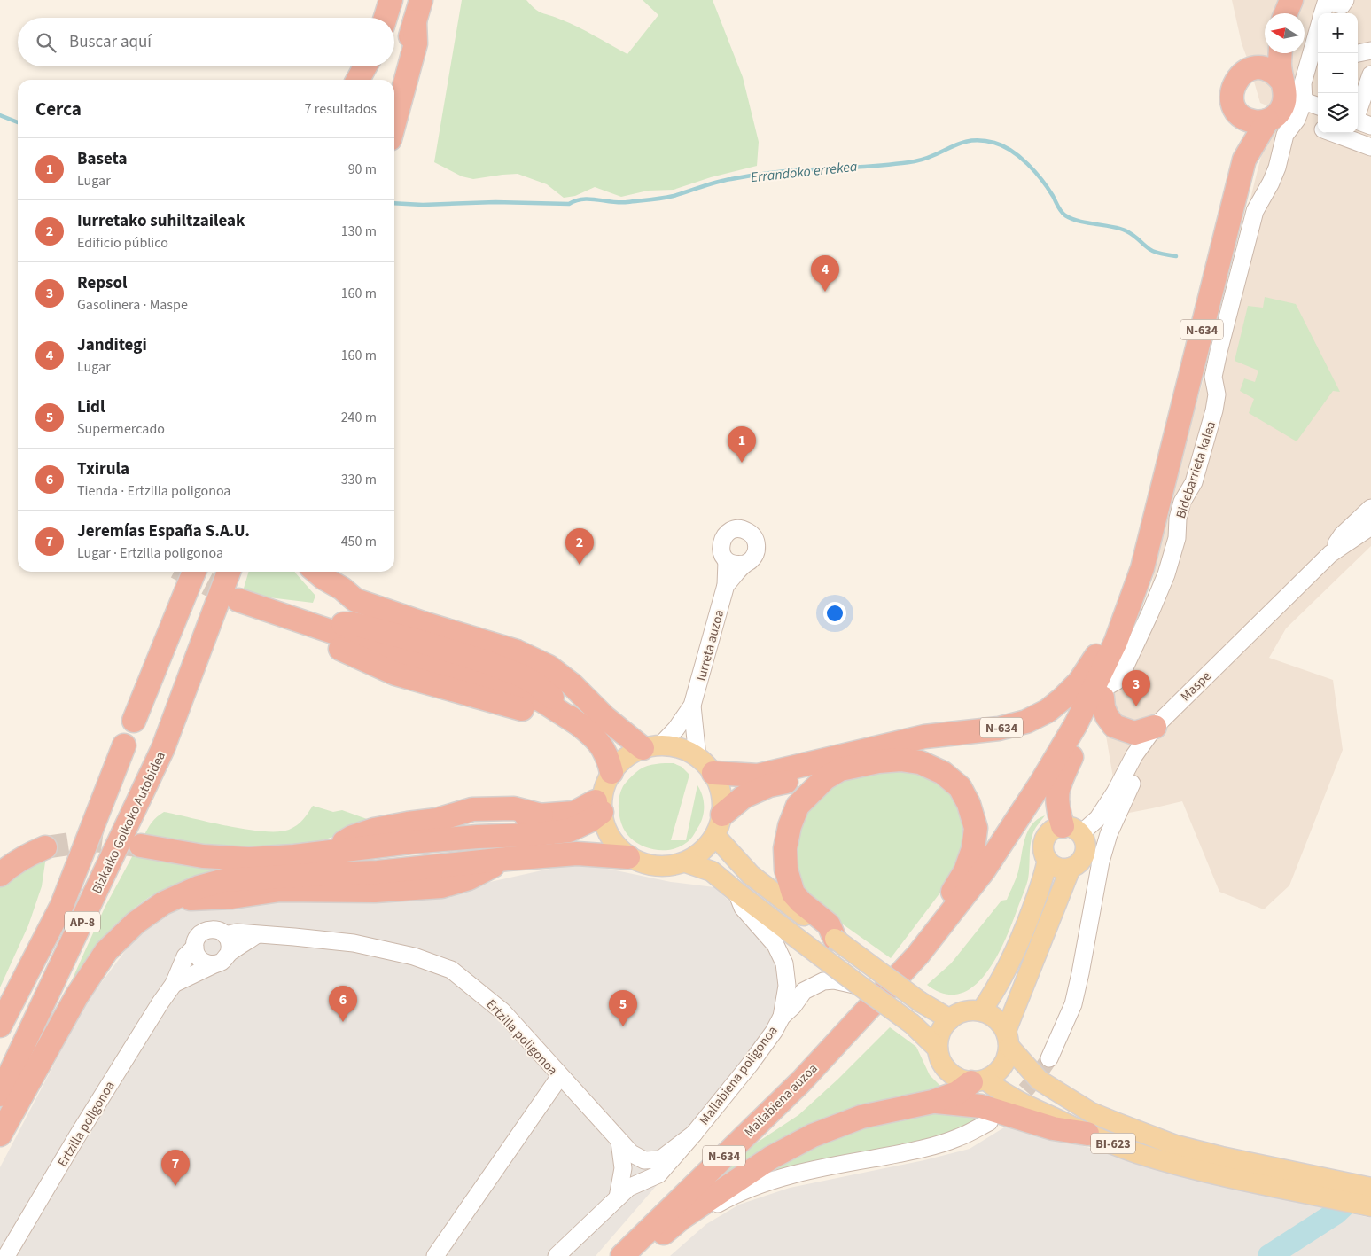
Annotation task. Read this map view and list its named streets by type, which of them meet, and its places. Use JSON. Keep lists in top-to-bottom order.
{
  "streets": {
    "highway": [
      "N-634",
      "Bidebarrieta kalea",
      "Bizkaiko Golkoko Autobidea",
      "AP-8",
      "Mallabiena auzoa"
    ],
    "main road": ["BI-623"],
    "street": [
      "Iurreta auzoa",
      "Maspe",
      "Ertzilla poligonoa",
      "Mallabiena poligonoa"
    ]
  },
  "crossings": [
    ["N-634", "Bidebarrieta kalea"],
    ["N-634", "Mallabiena auzoa"]
  ],
  "water": ["Errandoko errekea"],
  "north": "left",
  "page": {
    "map_buttons": ["+", "−"],
    "search": "Buscar aquí",
    "heading": ["Cerca", "7 resultados"],
    "list": [
      {
        "mark": "1",
        "name": "Baseta",
        "note": "Lugar",
        "value": "90 m"
      },
      {
        "mark": "2",
        "name": "Iurretako suhiltzaileak",
        "note": "Edificio público",
        "value": "130 m"
      },
      {
        "mark": "3",
        "name": "Repsol",
        "note": "Gasolinera · Maspe",
        "value": "160 m"
      },
      {
        "mark": "4",
        "name": "Janditegi",
        "note": "Lugar",
        "value": "160 m"
      },
      {
        "mark": "5",
        "name": "Lidl",
        "note": "Supermercado",
        "value": "240 m"
      },
      {
        "mark": "6",
        "name": "Txirula",
        "note": "Tienda · Ertzilla poligonoa",
        "value": "330 m"
      },
      {
        "mark": "7",
        "name": "Jeremías España S.A.U.",
        "note": "Lugar · Ertzilla poligonoa",
        "value": "450 m"
      }
    ],
    "pins": [
      "4",
      "1",
      "2",
      "3",
      "6",
      "5",
      "7"
    ]
  }
}
